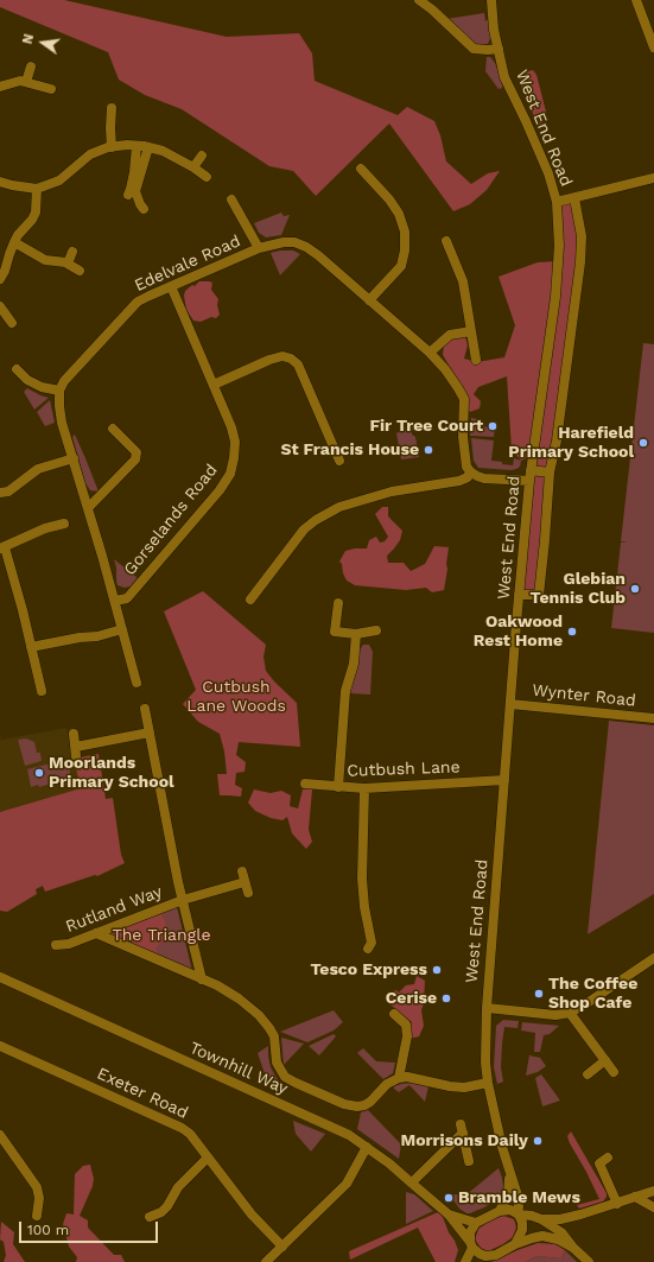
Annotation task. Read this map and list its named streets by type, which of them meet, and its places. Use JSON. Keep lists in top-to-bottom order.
{
  "streets": {
    "street": [
      "West End Road",
      "Edelvale Road",
      "Gorselands Road",
      "Wynter Road",
      "Cutbush Lane",
      "Rutland Way",
      "Townhill Way",
      "Exeter Road"
    ]
  },
  "crossings": [
    ["West End Road", "Wynter Road"],
    ["West End Road", "Cutbush Lane"],
    ["West End Road", "Townhill Way"],
    ["Edelvale Road", "Gorselands Road"]
  ],
  "parks": ["Cutbush Lane Woods", "The Triangle"],
  "places": [
    "Fir Tree Court",
    "Harefield Primary School",
    "St Francis House",
    "Glebian Tennis Club",
    "Oakwood Rest Home",
    "Moorlands Primary School",
    "Tesco Express",
    "The Coffee Shop Cafe",
    "Cerise",
    "Morrisons Daily",
    "Bramble Mews"
  ],
  "scale_bar": "100 m",
  "north": "left"
}
